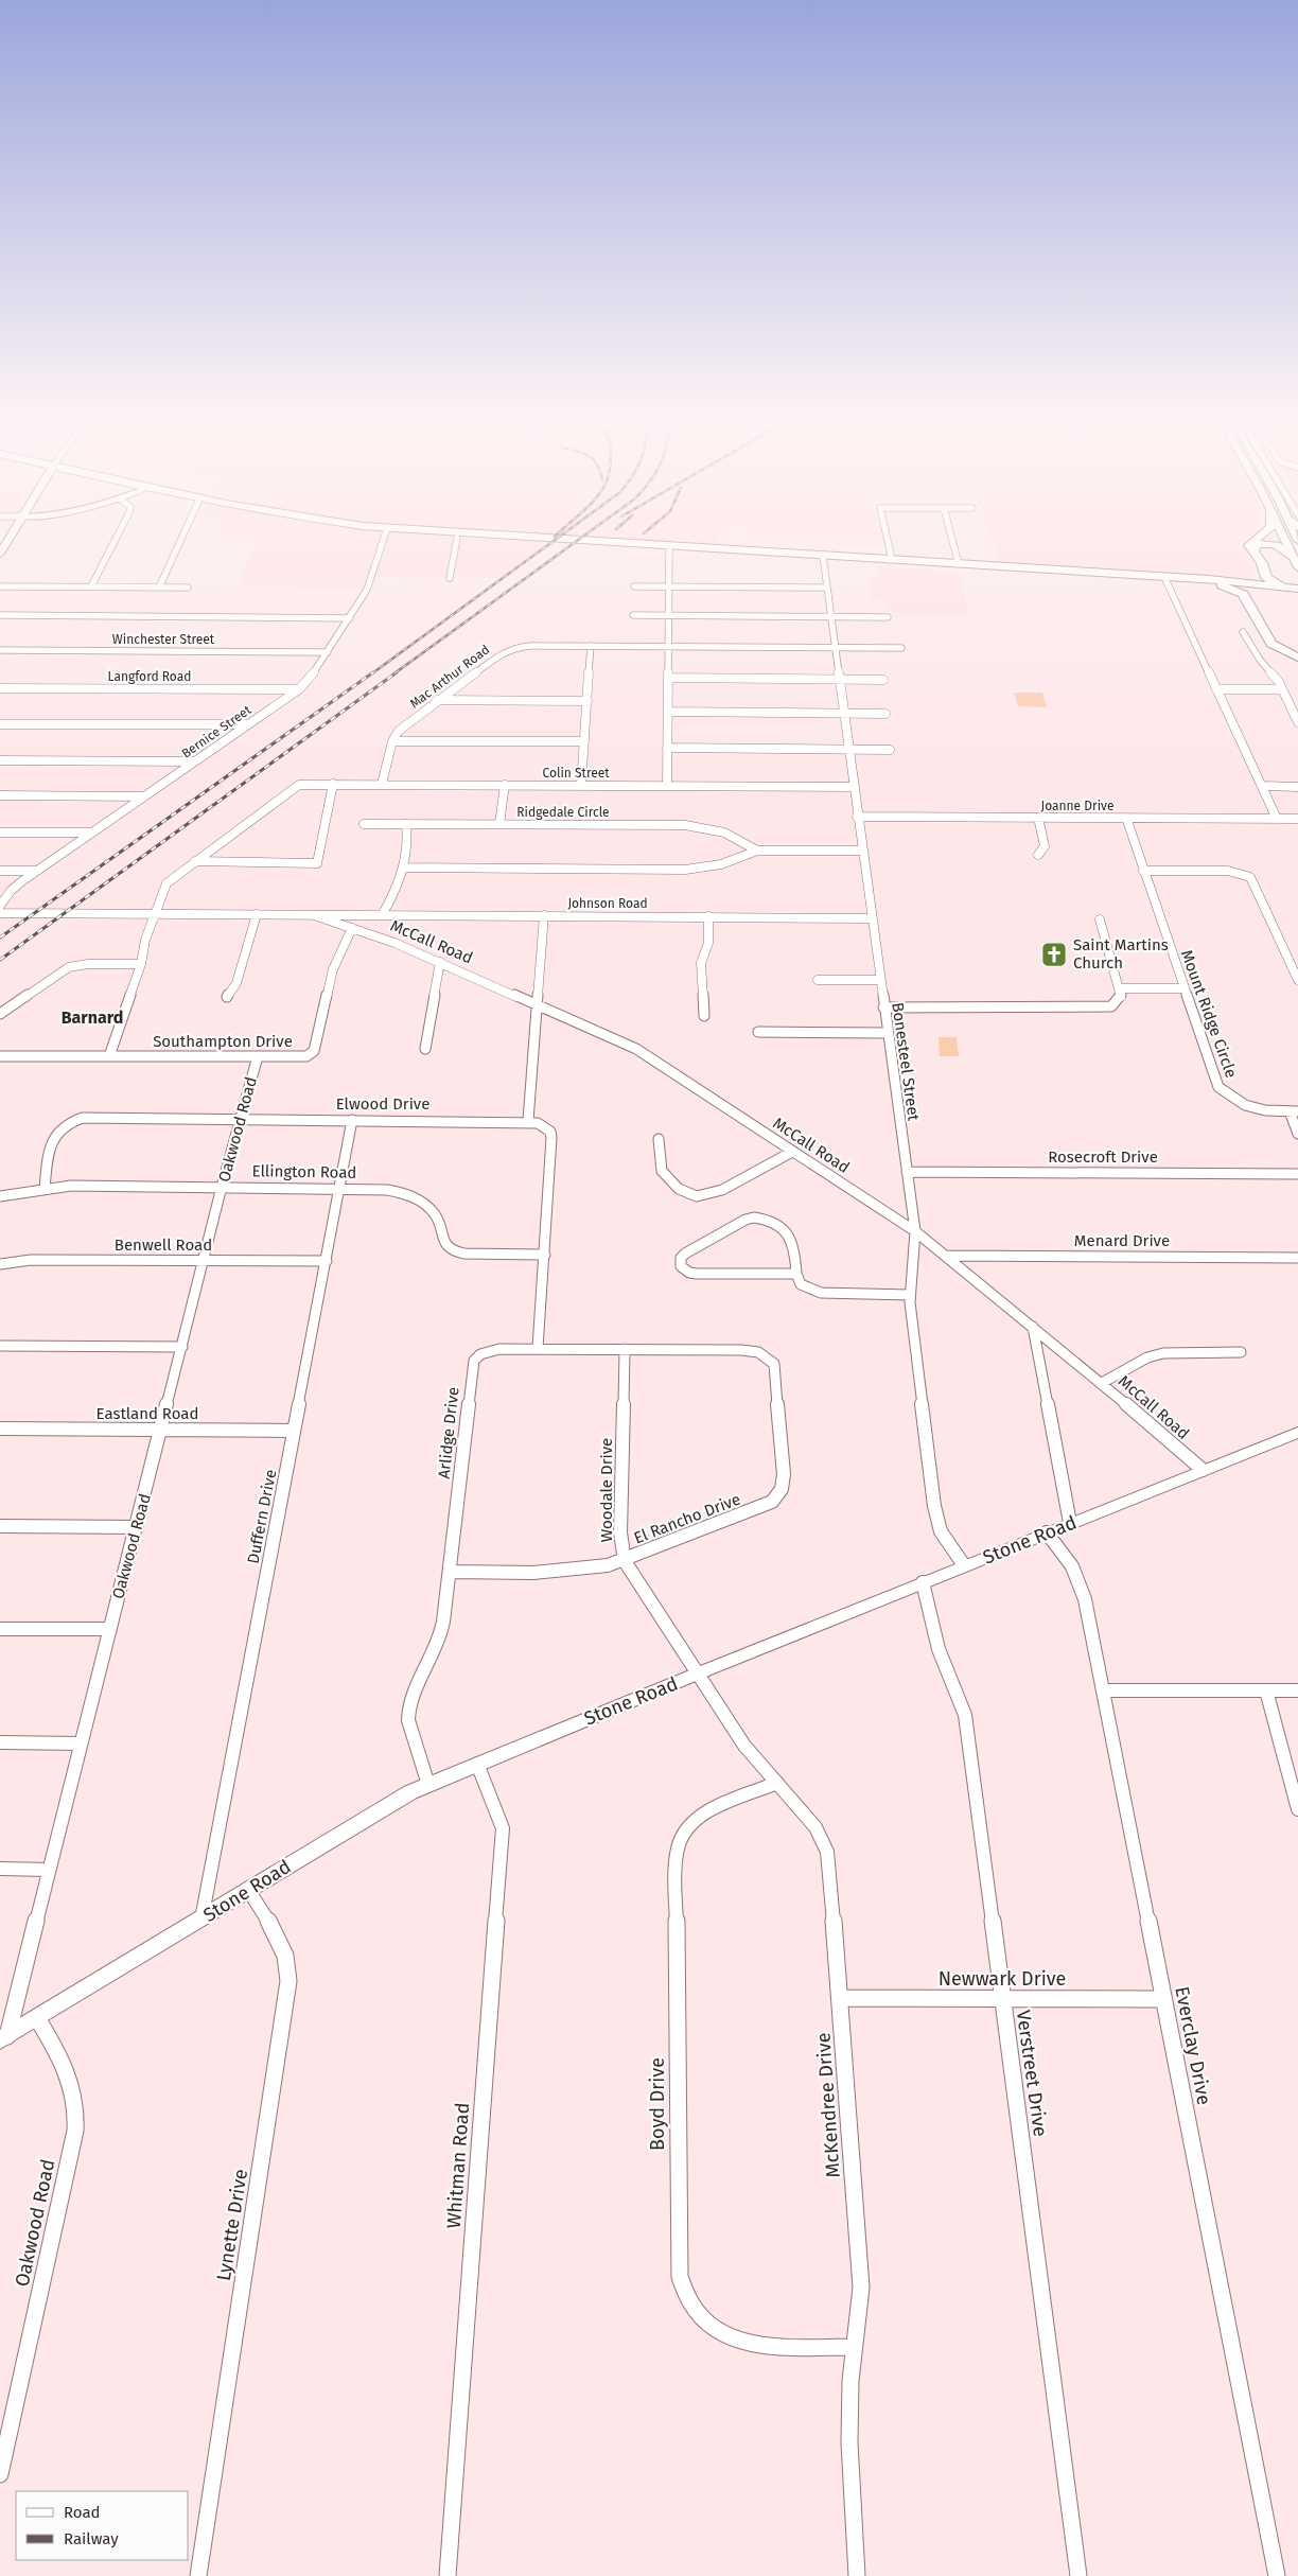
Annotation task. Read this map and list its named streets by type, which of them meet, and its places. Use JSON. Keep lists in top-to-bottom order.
{
  "streets": {
    "street": [
      "Winchester Street",
      "Langford Road",
      "Mac Arthur Road",
      "Bernice Street",
      "Colin Street",
      "Joanne Drive",
      "Ridgedale Circle",
      "Johnson Road",
      "McCall Road",
      "Mount Ridge Circle",
      "Southampton Drive",
      "Bonesteel Street",
      "Elwood Drive",
      "Oakwood Road",
      "Rosecroft Drive",
      "Ellington Road",
      "Menard Drive",
      "Benwell Road",
      "Eastland Road",
      "Arlidge Drive",
      "Woodale Drive",
      "Duffern Drive",
      "El Rancho Drive",
      "Stone Road",
      "Newwark Drive",
      "Everclay Drive",
      "Verstreet Drive",
      "Boyd Drive",
      "McKendree Drive",
      "Whitman Road",
      "Lynette Drive"
    ]
  },
  "crossings": [
    ["Winchester Street", "Bernice Street"],
    ["Langford Road", "Bernice Street"],
    ["Mac Arthur Road", "Colin Street"],
    ["Mac Arthur Road", "Bonesteel Street"],
    ["Colin Street", "Bonesteel Street"],
    ["Joanne Drive", "Mount Ridge Circle"],
    ["Joanne Drive", "Bonesteel Street"],
    ["Ridgedale Circle", "Bonesteel Street"],
    ["Johnson Road", "McCall Road"],
    ["Johnson Road", "Bonesteel Street"],
    ["McCall Road", "Southampton Drive"],
    ["McCall Road", "Bonesteel Street"],
    ["McCall Road", "Menard Drive"],
    ["McCall Road", "Stone Road"],
    ["Southampton Drive", "Oakwood Road"],
    ["Bonesteel Street", "Rosecroft Drive"],
    ["Bonesteel Street", "Stone Road"],
    ["Elwood Drive", "Oakwood Road"],
    ["Elwood Drive", "Ellington Road"],
    ["Elwood Drive", "Arlidge Drive"],
    ["Elwood Drive", "Duffern Drive"],
    ["Oakwood Road", "Ellington Road"],
    ["Oakwood Road", "Benwell Road"],
    ["Oakwood Road", "Eastland Road"],
    ["Oakwood Road", "Stone Road"],
    ["Ellington Road", "Duffern Drive"],
    ["Benwell Road", "Duffern Drive"],
    ["Eastland Road", "Duffern Drive"],
    ["Arlidge Drive", "Woodale Drive"],
    ["Arlidge Drive", "El Rancho Drive"],
    ["Arlidge Drive", "Stone Road"],
    ["Woodale Drive", "El Rancho Drive"],
    ["Woodale Drive", "Stone Road"],
    ["Woodale Drive", "McKendree Drive"],
    ["Duffern Drive", "Stone Road"],
    ["Stone Road", "Everclay Drive"],
    ["Stone Road", "Verstreet Drive"],
    ["Stone Road", "McKendree Drive"],
    ["Stone Road", "Whitman Road"],
    ["Stone Road", "Lynette Drive"],
    ["Newwark Drive", "Everclay Drive"],
    ["Newwark Drive", "Verstreet Drive"],
    ["Newwark Drive", "McKendree Drive"],
    ["Boyd Drive", "McKendree Drive"]
  ],
  "districts": ["Barnard"],
  "places": {
    "church": ["Saint Martins Church"]
  },
  "legend": ["Road", "Railway"]
}
